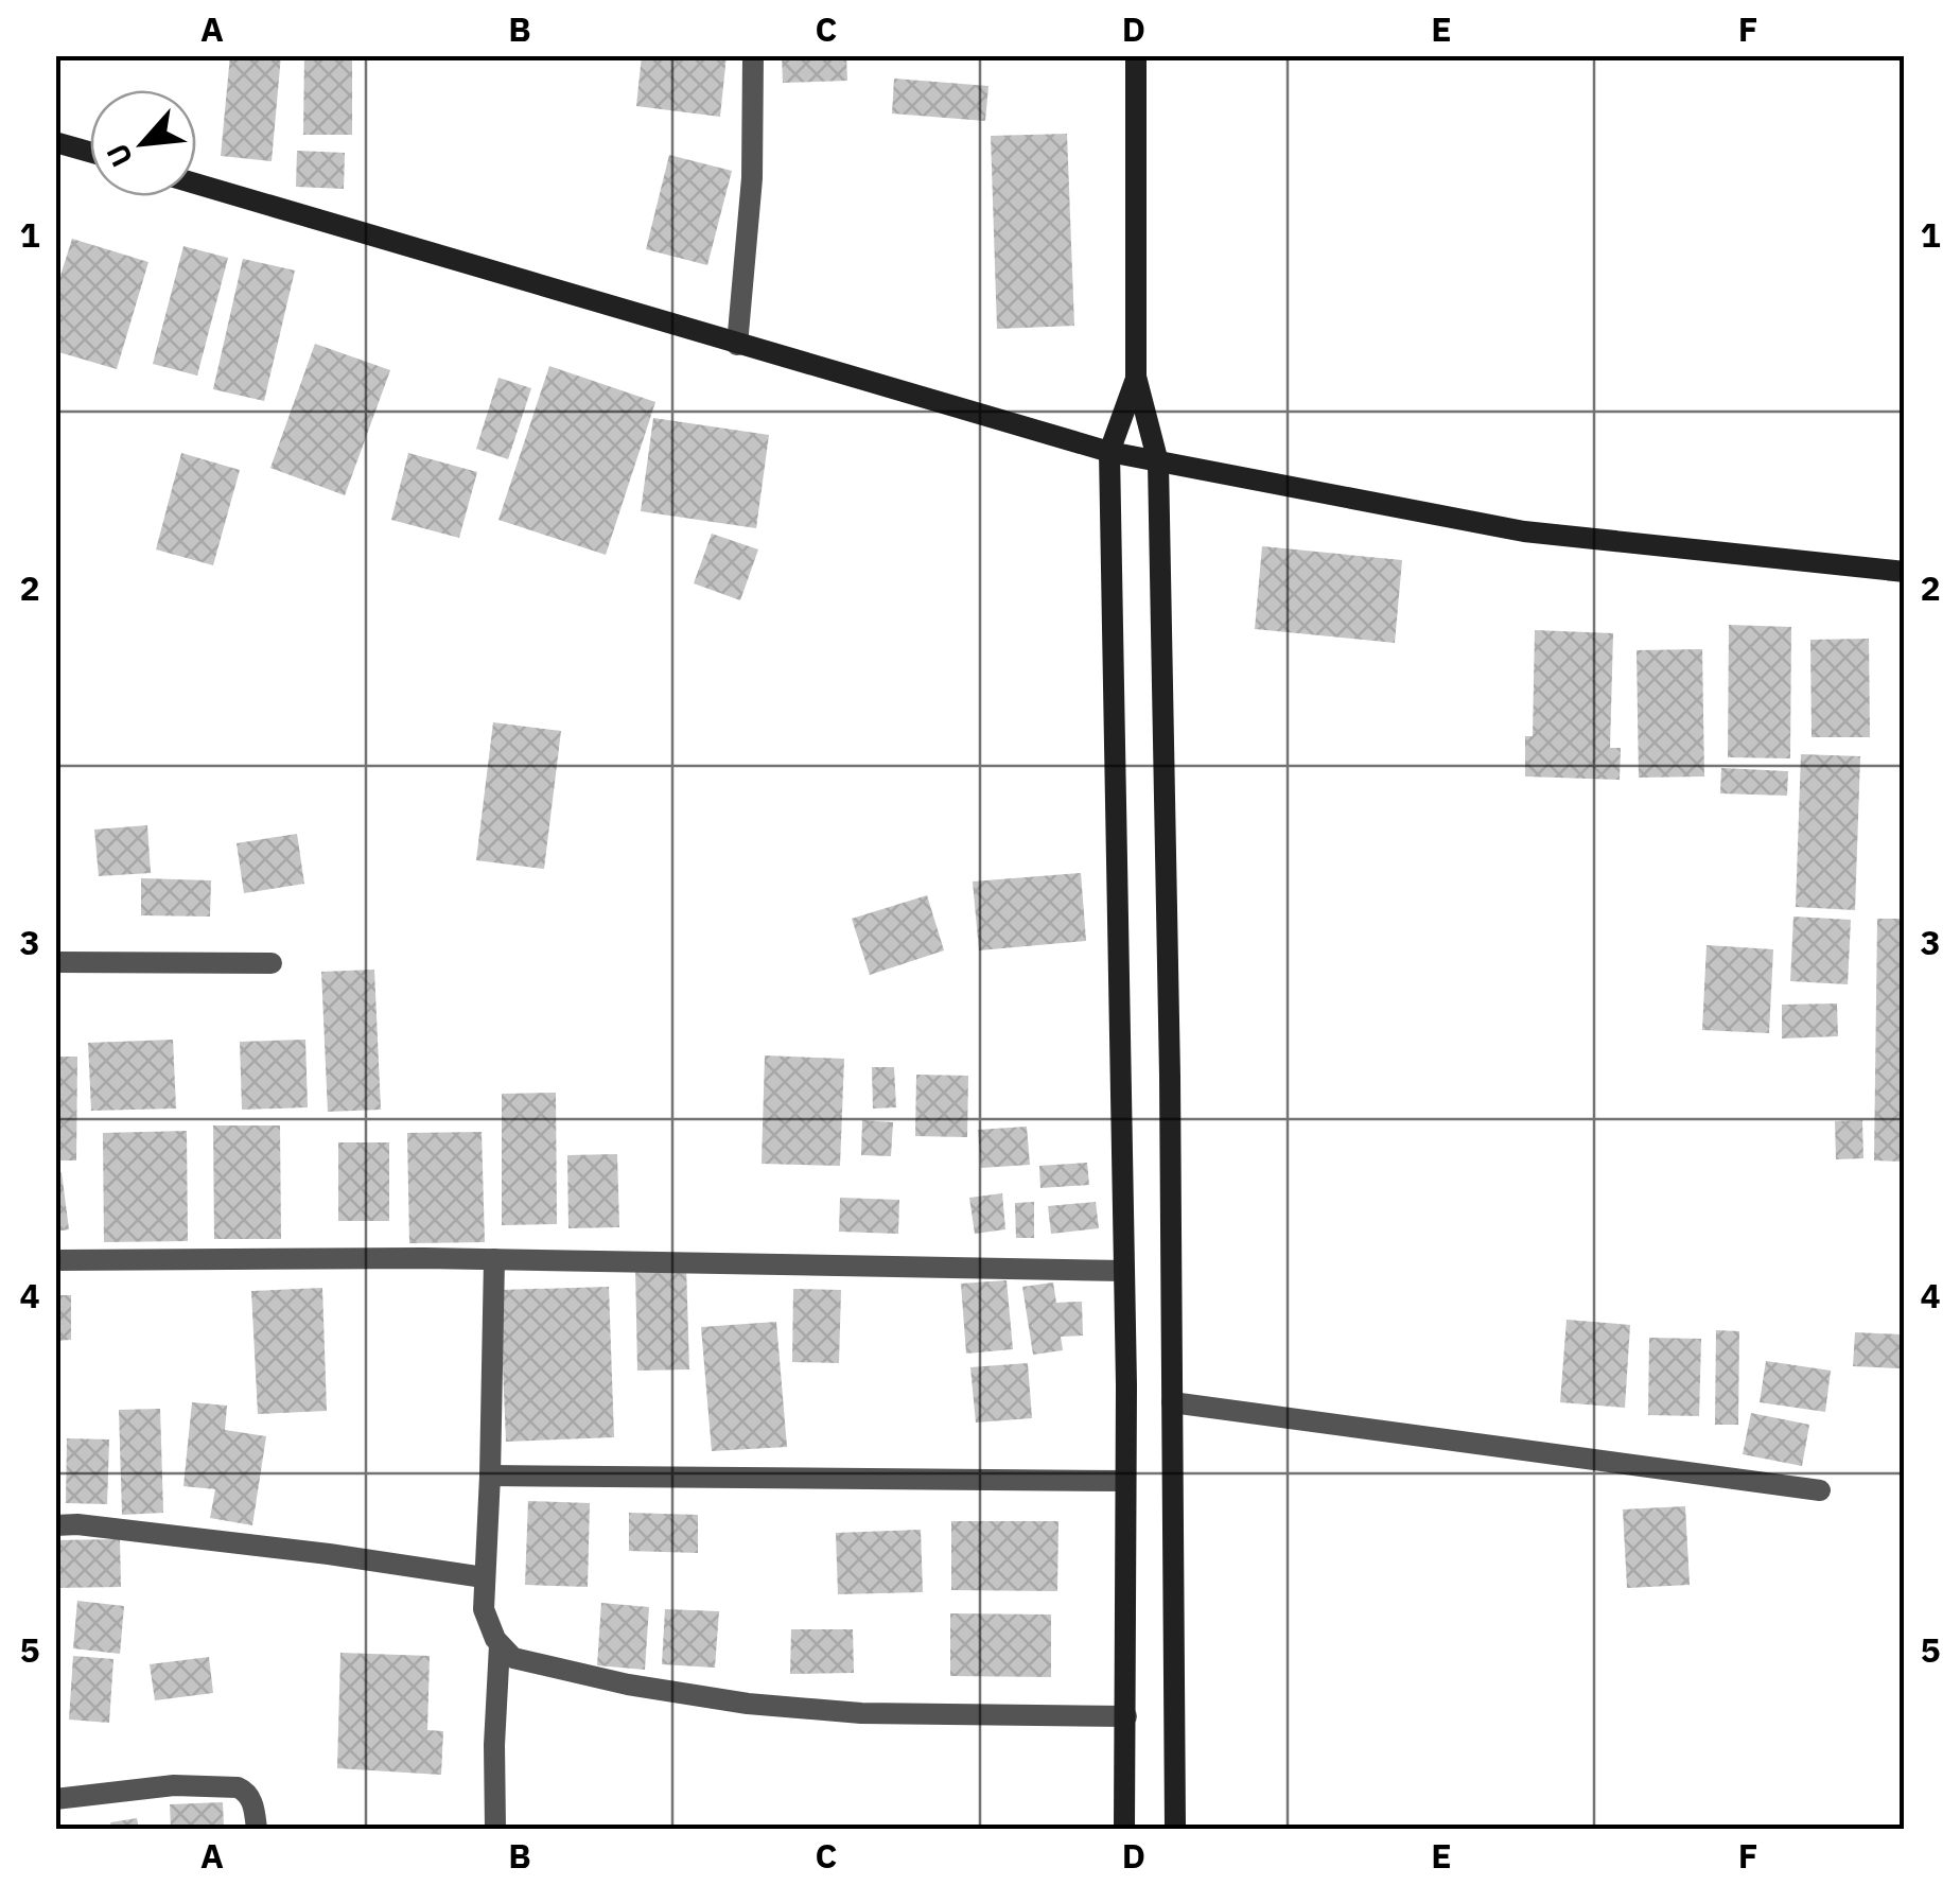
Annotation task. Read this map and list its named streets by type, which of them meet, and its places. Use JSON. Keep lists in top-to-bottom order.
{
  "north": "bottom left",
  "grid": {
    "columns": [
      "A",
      "B",
      "C",
      "D",
      "E",
      "F"
    ],
    "rows": [
      "1",
      "2",
      "3",
      "4",
      "5"
    ]
  }
}
